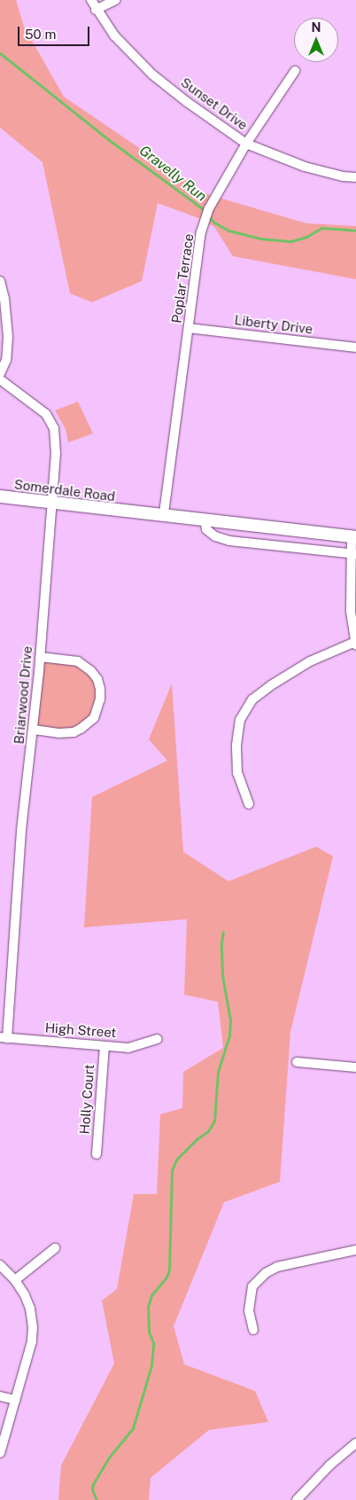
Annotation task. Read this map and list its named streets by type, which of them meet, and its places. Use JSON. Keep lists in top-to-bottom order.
{
  "streets": {
    "main road": ["Somerdale Road"],
    "street": [
      "Sunset Drive",
      "Poplar Terrace",
      "Liberty Drive",
      "Briarwood Drive",
      "High Street",
      "Holly Court"
    ]
  },
  "crossings": [
    ["Sunset Drive", "Poplar Terrace"],
    ["Poplar Terrace", "Liberty Drive"],
    ["Poplar Terrace", "Somerdale Road"],
    ["Somerdale Road", "Briarwood Drive"],
    ["Briarwood Drive", "High Street"],
    ["High Street", "Holly Court"]
  ],
  "water": ["Gravelly Run"],
  "scale_bar": "50 m",
  "north": "top"
}
